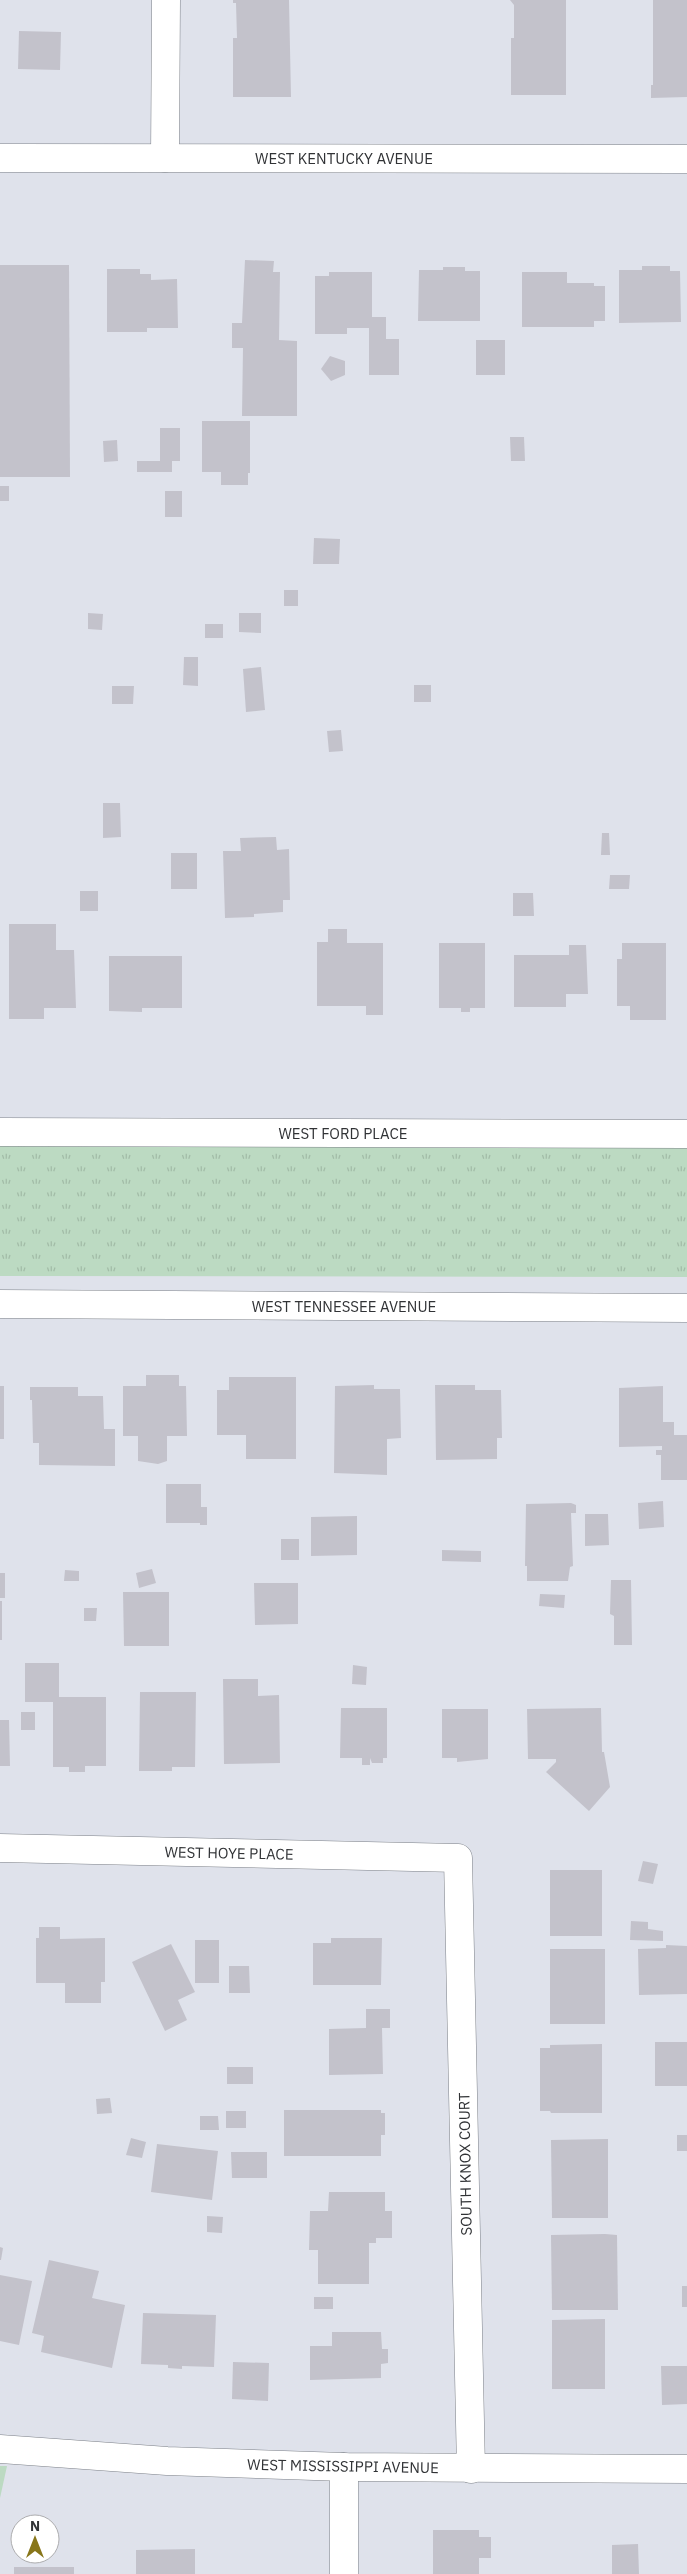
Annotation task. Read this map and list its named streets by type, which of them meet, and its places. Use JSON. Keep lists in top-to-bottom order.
{
  "streets": {
    "street": [
      "WEST KENTUCKY AVENUE",
      "WEST FORD PLACE",
      "WEST TENNESSEE AVENUE",
      "WEST HOYE PLACE",
      "SOUTH KNOX COURT",
      "WEST MISSISSIPPI AVENUE"
    ]
  },
  "crossings": [
    ["WEST HOYE PLACE", "SOUTH KNOX COURT"],
    ["SOUTH KNOX COURT", "WEST MISSISSIPPI AVENUE"]
  ],
  "north": "top"
}
